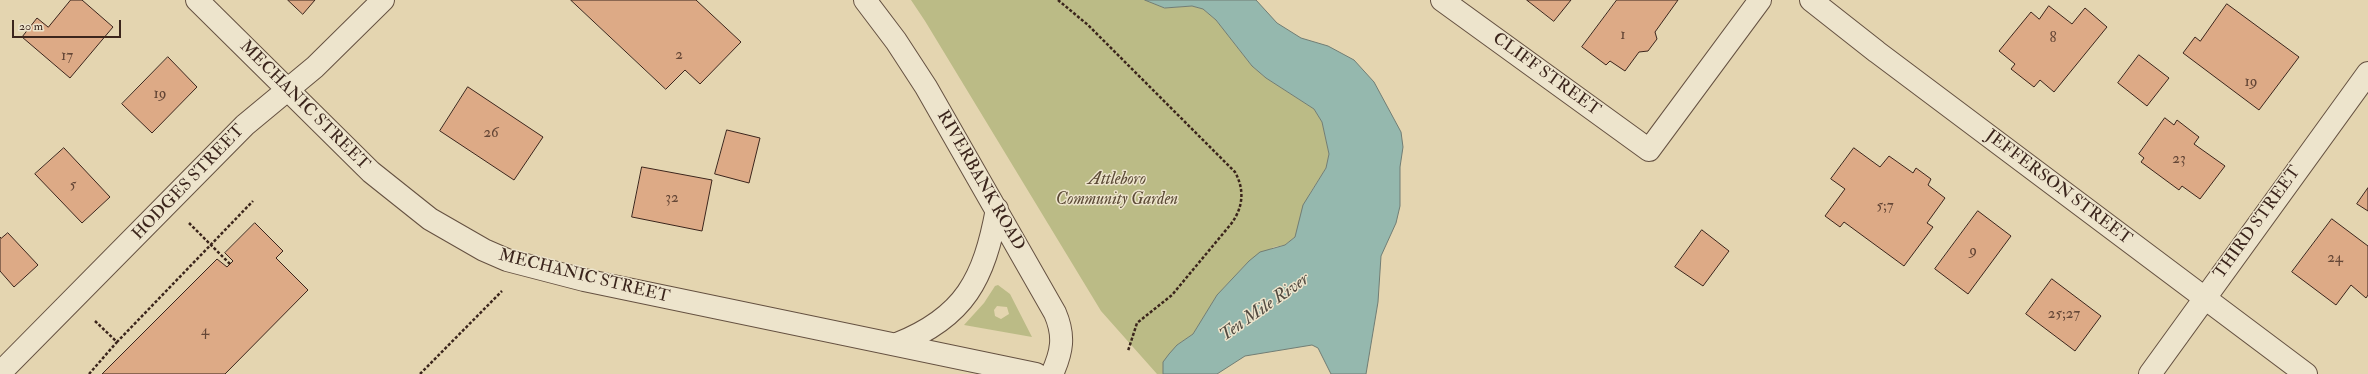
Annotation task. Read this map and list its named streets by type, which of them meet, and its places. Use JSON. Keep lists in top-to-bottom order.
{
  "streets": {
    "street": [
      "CLIFF STREET",
      "MECHANIC STREET",
      "RIVERBANK ROAD",
      "HODGES STREET",
      "JEFFERSON STREET",
      "THIRD STREET"
    ]
  },
  "crossings": [
    ["MECHANIC STREET", "HODGES STREET"],
    ["JEFFERSON STREET", "THIRD STREET"]
  ],
  "water": ["Ten Mile River"],
  "parks": ["Attleboro Community Garden"],
  "house_numbers": [
    "1",
    "8",
    "2",
    "17",
    "19",
    "19",
    "26",
    "23",
    "5",
    "32",
    "5;7",
    "9",
    "24",
    "25;27",
    "4"
  ],
  "scale_bar": "20 m"
}
